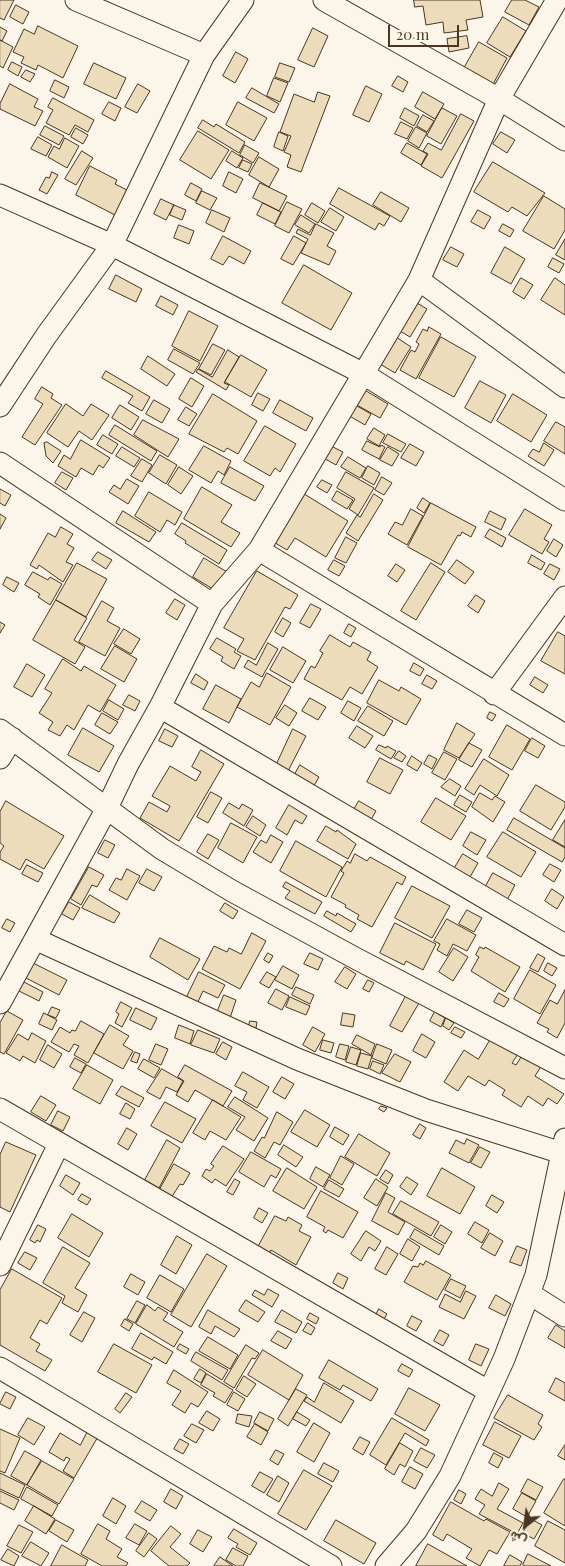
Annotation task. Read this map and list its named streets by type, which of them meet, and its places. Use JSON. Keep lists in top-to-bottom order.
{
  "scale_bar": "20 m",
  "north": "bottom left"
}
